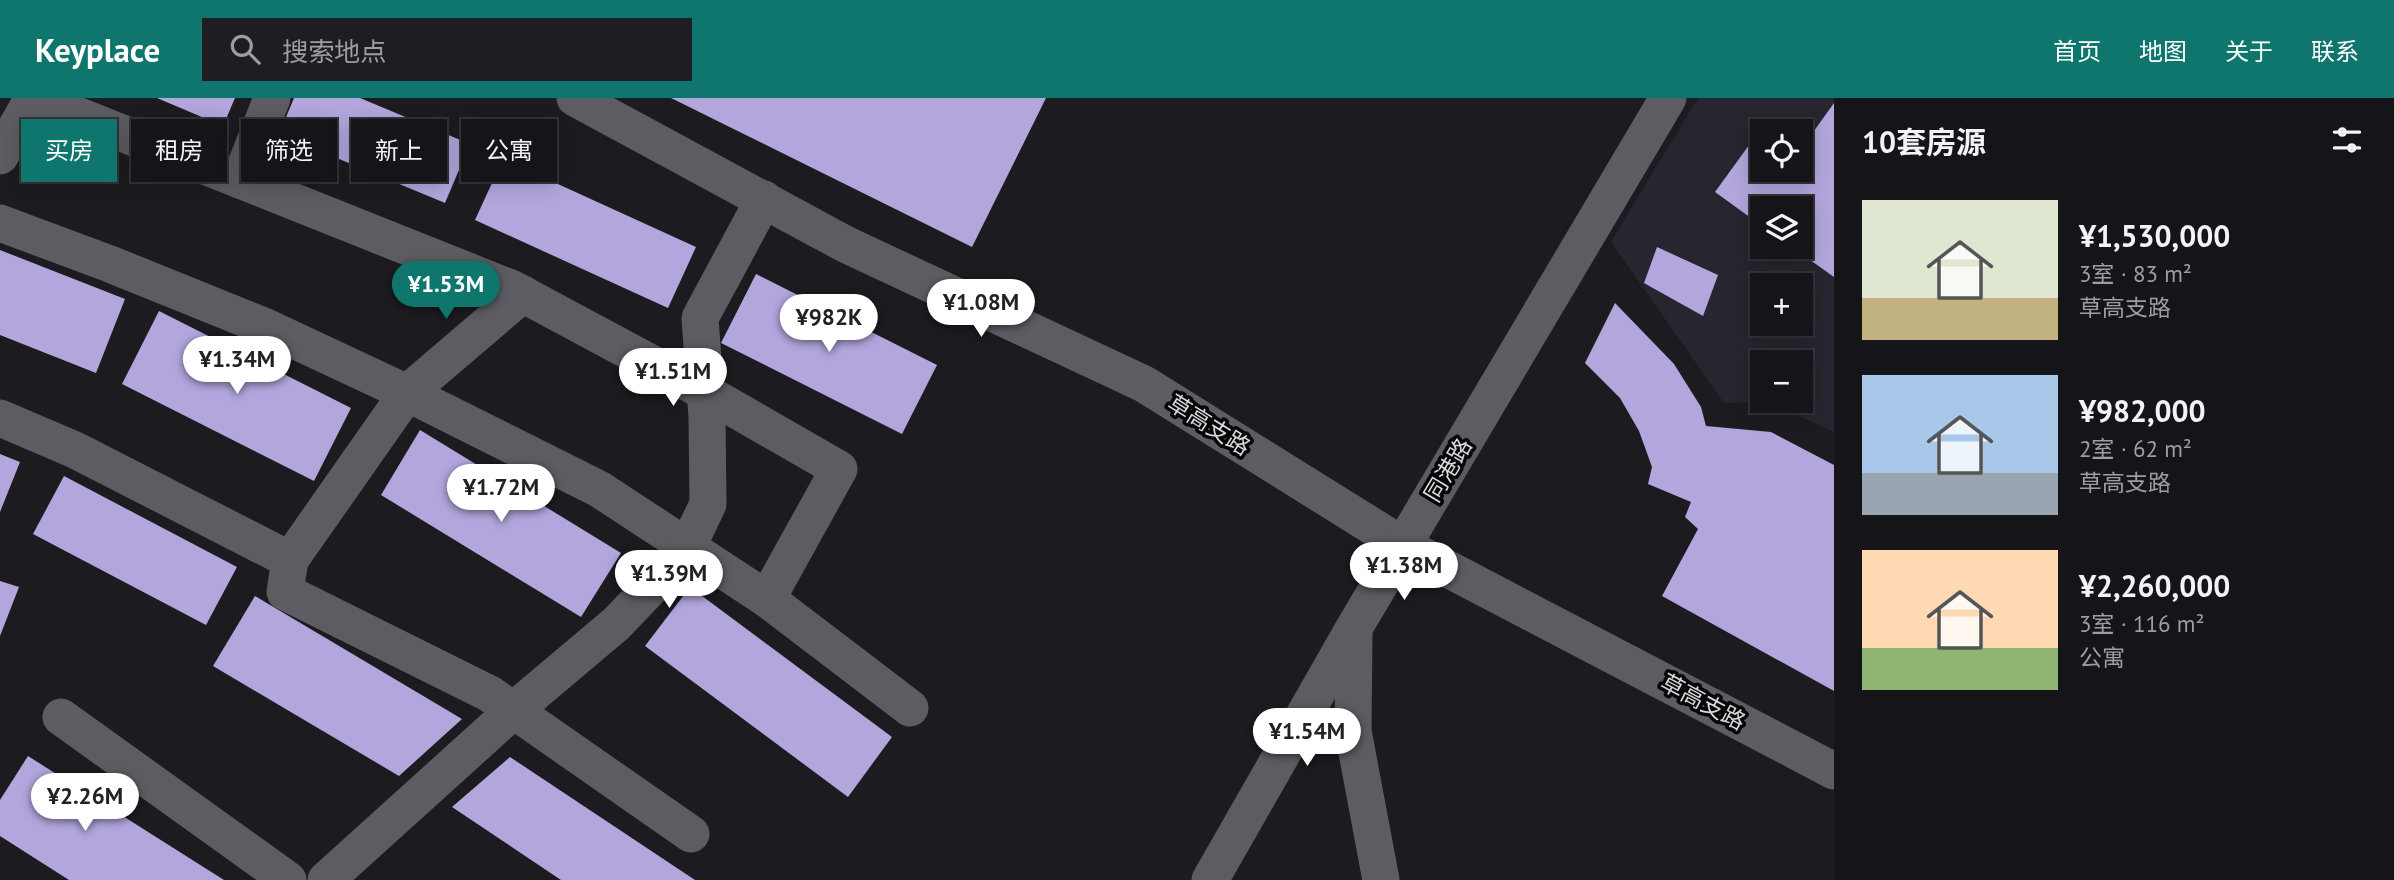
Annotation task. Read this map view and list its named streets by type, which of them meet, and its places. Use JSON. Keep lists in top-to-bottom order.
{
  "streets": {
    "street": ["草高支路", "同港路"]
  },
  "crossings": [
    ["草高支路", "同港路"]
  ],
  "page": {
    "header": "Keyplace",
    "search": "搜索地点",
    "nav": [
      "首页",
      "地图",
      "关于",
      "联系"
    ],
    "heading": "10套房源",
    "map_buttons": ["+", "−"],
    "chip": [
      "买房",
      "租房",
      "筛选",
      "新上",
      "公寓"
    ],
    "list": [
      {
        "name": "¥1,530,000",
        "note": "3室 · 83 m² · 草高支路"
      },
      {
        "name": "¥982,000",
        "note": "2室 · 62 m² · 草高支路"
      },
      {
        "name": "¥2,260,000",
        "note": "3室 · 116 m² · 公寓"
      }
    ],
    "price": [
      "¥1.53M",
      "¥1.08M",
      "¥982K",
      "¥1.34M",
      "¥1.51M",
      "¥1.72M",
      "¥1.38M",
      "¥1.39M",
      "¥1.54M",
      "¥2.26M"
    ]
  }
}
